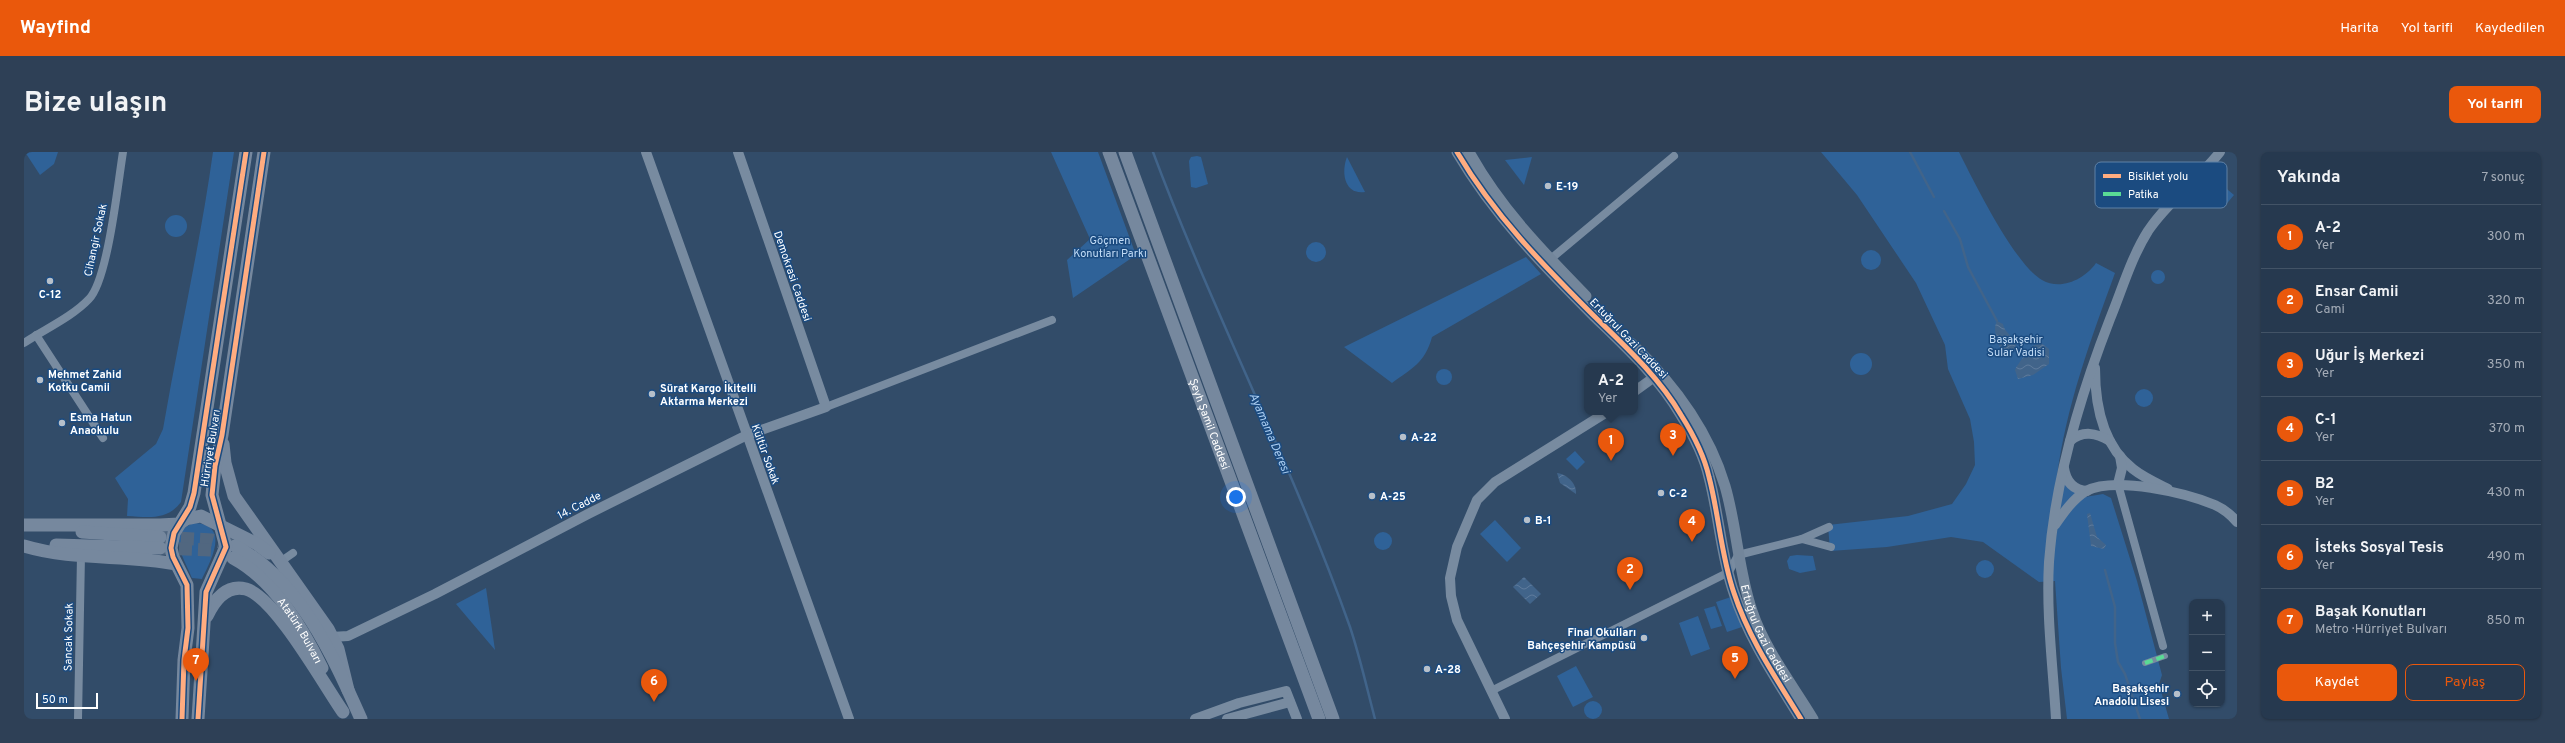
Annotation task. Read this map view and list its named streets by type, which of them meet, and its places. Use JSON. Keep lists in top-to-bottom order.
{
  "streets": {
    "main road": [
      "Ertuğrul Gazi Caddesi",
      "Şeyh Şamil Caddesi",
      "Hürriyet Bulvarı",
      "Atatürk Bulvarı"
    ],
    "street": [
      "Cihangir Sokak",
      "Demokrasi Caddesi",
      "Kültür Sokak",
      "14. Cadde",
      "Sancak Sokak"
    ]
  },
  "crossings": [
    ["Demokrasi Caddesi", "14. Cadde"],
    ["Kültür Sokak", "14. Cadde"]
  ],
  "water": ["Ayamama Deresi"],
  "parks": ["Göçmen Konutları Parkı", "Başakşehir Sular Vadisi"],
  "places": [
    "E-19",
    "C-12",
    "Mehmet Zahid Kotku Camii",
    "Sürat Kargo İkitelli Aktarma Merkezi",
    "Esma Hatun Anaokulu",
    "A-22",
    "C-2",
    "A-25",
    "B-1",
    "Final Okulları Bahçeşehir Kampüsü",
    "A-28",
    "Başakşehir Anadolu Lisesi"
  ],
  "legend": ["Bisiklet yolu", "Patika"],
  "scale_bar": "50 m",
  "page": {
    "header": "Wayfind",
    "nav": ["Harita", "Yol tarifi", "Kaydedilen"],
    "title": "Bize ulaşın",
    "buttons": [
      "Yol tarifi",
      ["Kaydet", "Paylaş"]
    ],
    "heading": ["Yakında", "7 sonuç"],
    "list": [
      {
        "mark": "1",
        "name": "A-2",
        "note": "Yer",
        "value": "300 m"
      },
      {
        "mark": "2",
        "name": "Ensar Camii",
        "note": "Cami",
        "value": "320 m"
      },
      {
        "mark": "3",
        "name": "Uğur İş Merkezi",
        "note": "Yer",
        "value": "350 m"
      },
      {
        "mark": "4",
        "name": "C-1",
        "note": "Yer",
        "value": "370 m"
      },
      {
        "mark": "5",
        "name": "B2",
        "note": "Yer",
        "value": "430 m"
      },
      {
        "mark": "6",
        "name": "İsteks Sosyal Tesis",
        "note": "Yer",
        "value": "490 m"
      },
      {
        "mark": "7",
        "name": "Başak Konutları",
        "note": "Metro · Hürriyet Bulvarı",
        "value": "850 m"
      }
    ],
    "popup": ["A-2", "Yer"],
    "pins": [
      "3",
      "1",
      "4",
      "2",
      "5",
      "7",
      "6"
    ],
    "map_buttons": ["+", "−"],
    "scale": "50 m"
  }
}
